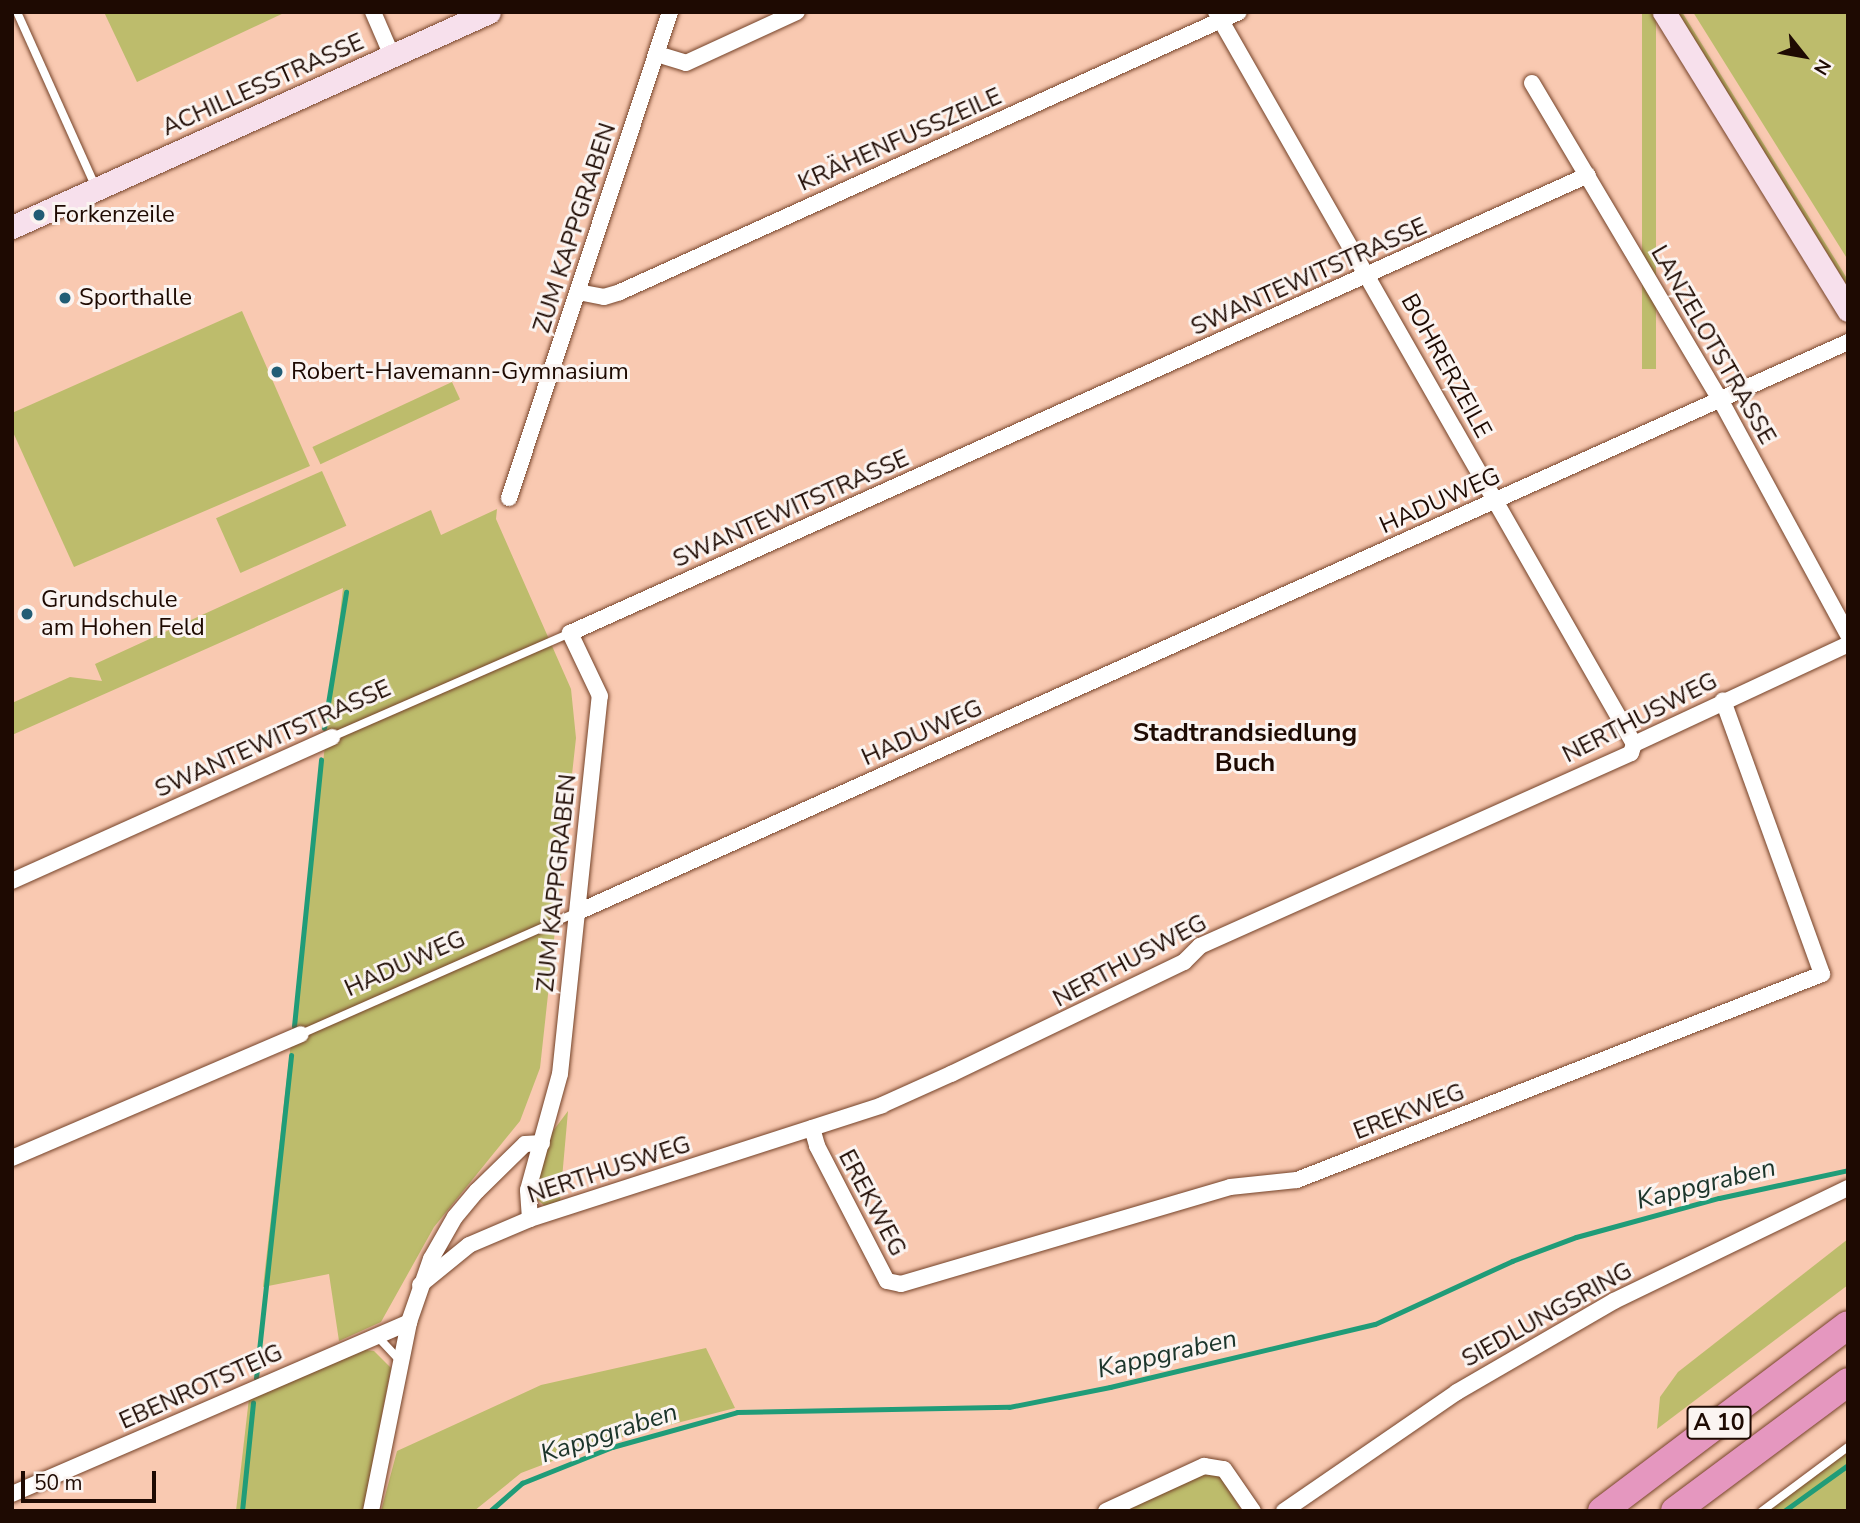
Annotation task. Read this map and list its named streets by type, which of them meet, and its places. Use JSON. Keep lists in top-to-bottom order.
{
  "streets": {
    "highway": ["A 10"],
    "street": [
      "ACHILLESSTRASSE",
      "KRÄHENFUSSZEILE",
      "ZUM KAPPGRABEN",
      "SWANTEWITSTRASSE",
      "LANZELOTSTRASSE",
      "BOHRERZEILE",
      "HADUWEG",
      "NERTHUSWEG",
      "EREKWEG",
      "SIEDLUNGSRING",
      "EBENROTSTEIG"
    ]
  },
  "crossings": [
    ["KRÄHENFUSSZEILE", "ZUM KAPPGRABEN"],
    ["KRÄHENFUSSZEILE", "BOHRERZEILE"],
    ["ZUM KAPPGRABEN", "SWANTEWITSTRASSE"],
    ["ZUM KAPPGRABEN", "HADUWEG"],
    ["ZUM KAPPGRABEN", "NERTHUSWEG"],
    ["SWANTEWITSTRASSE", "LANZELOTSTRASSE"],
    ["SWANTEWITSTRASSE", "BOHRERZEILE"],
    ["LANZELOTSTRASSE", "HADUWEG"],
    ["BOHRERZEILE", "HADUWEG"],
    ["BOHRERZEILE", "NERTHUSWEG"],
    ["NERTHUSWEG", "EREKWEG"]
  ],
  "districts": ["Stadtrandsiedlung Buch"],
  "water": ["Kappgraben"],
  "places": [
    "Forkenzeile",
    "Sporthalle",
    "Robert-Havemann-Gymnasium",
    "Grundschule am Hohen Feld"
  ],
  "scale_bar": "50 m",
  "north": "bottom right"
}
